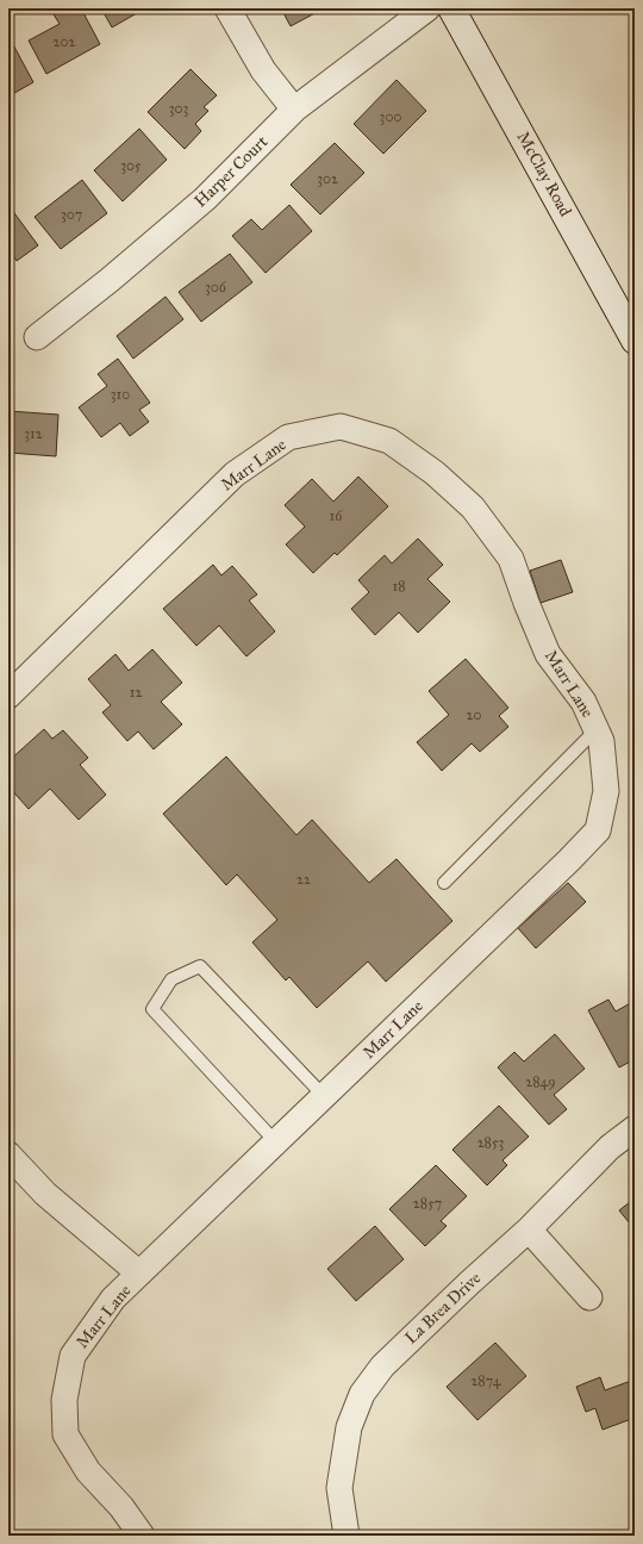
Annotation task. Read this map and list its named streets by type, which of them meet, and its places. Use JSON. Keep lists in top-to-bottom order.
{
  "streets": {
    "main road": ["McClay Road"],
    "street": ["Harper Court", "Marr Lane", "La Brea Drive"]
  },
  "house_numbers": [
    "202",
    "303",
    "300",
    "305",
    "302",
    "307",
    "306",
    "310",
    "312",
    "16",
    "18",
    "12",
    "20",
    "22",
    "2849",
    "2853",
    "2857",
    "2874"
  ]
}
